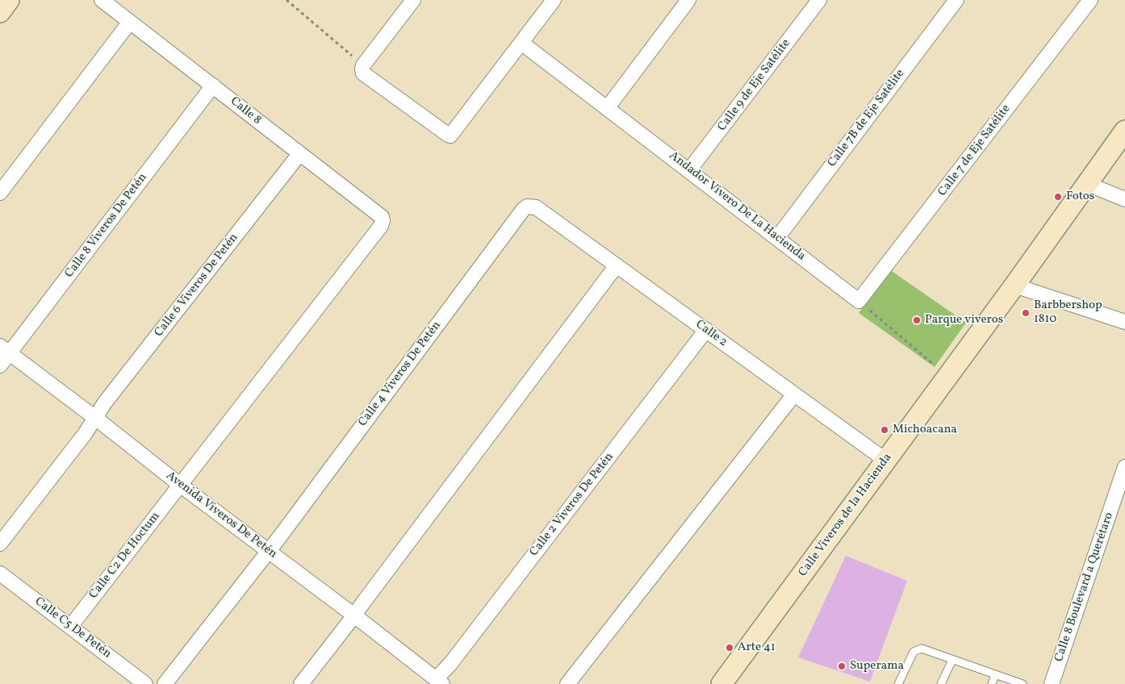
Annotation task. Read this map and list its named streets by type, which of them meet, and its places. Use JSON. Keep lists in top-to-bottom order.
{
  "streets": {
    "main road": ["Calle Viveros de la Hacienda"],
    "street": [
      "Calle 9 de Eje Satélite",
      "Calle 8",
      "Calle 7B de Eje Satélite",
      "Calle 7 de Eje Satélite",
      "Andador Vivero De La Hacienda",
      "Calle 8 Viveros De Petén",
      "Calle 6 Viveros De Petén",
      "Calle 2",
      "Calle 4 Viveros De Petén",
      "Calle 2 Viveros De Petén",
      "Avenida Viveros De Petén",
      "Calle C2 De Hoctum",
      "Calle 8 Boulevard a Querétaro",
      "Calle C5 De Petén"
    ]
  },
  "crossings": [
    ["Calle 9 de Eje Satélite", "Andador Vivero De La Hacienda"],
    ["Calle 8", "Calle 8 Viveros De Petén"],
    ["Calle 8", "Calle 6 Viveros De Petén"],
    ["Calle 8", "Avenida Viveros De Petén"],
    ["Calle 8", "Calle C2 De Hoctum"],
    ["Calle 7B de Eje Satélite", "Andador Vivero De La Hacienda"],
    ["Calle 7 de Eje Satélite", "Andador Vivero De La Hacienda"],
    ["Calle 8 Viveros De Petén", "Avenida Viveros De Petén"],
    ["Calle 6 Viveros De Petén", "Avenida Viveros De Petén"],
    ["Calle 2", "Calle 4 Viveros De Petén"],
    ["Calle 2", "Calle 2 Viveros De Petén"],
    ["Calle 2", "Calle Viveros de la Hacienda"],
    ["Calle 4 Viveros De Petén", "Avenida Viveros De Petén"],
    ["Calle 2 Viveros De Petén", "Avenida Viveros De Petén"],
    ["Avenida Viveros De Petén", "Calle C2 De Hoctum"],
    ["Calle C2 De Hoctum", "Calle C5 De Petén"]
  ],
  "places": [
    "Fotos",
    "Barbbershop 1810",
    "Parque viveros",
    "Michoacana",
    "Arte 41",
    "Superama"
  ]
}
